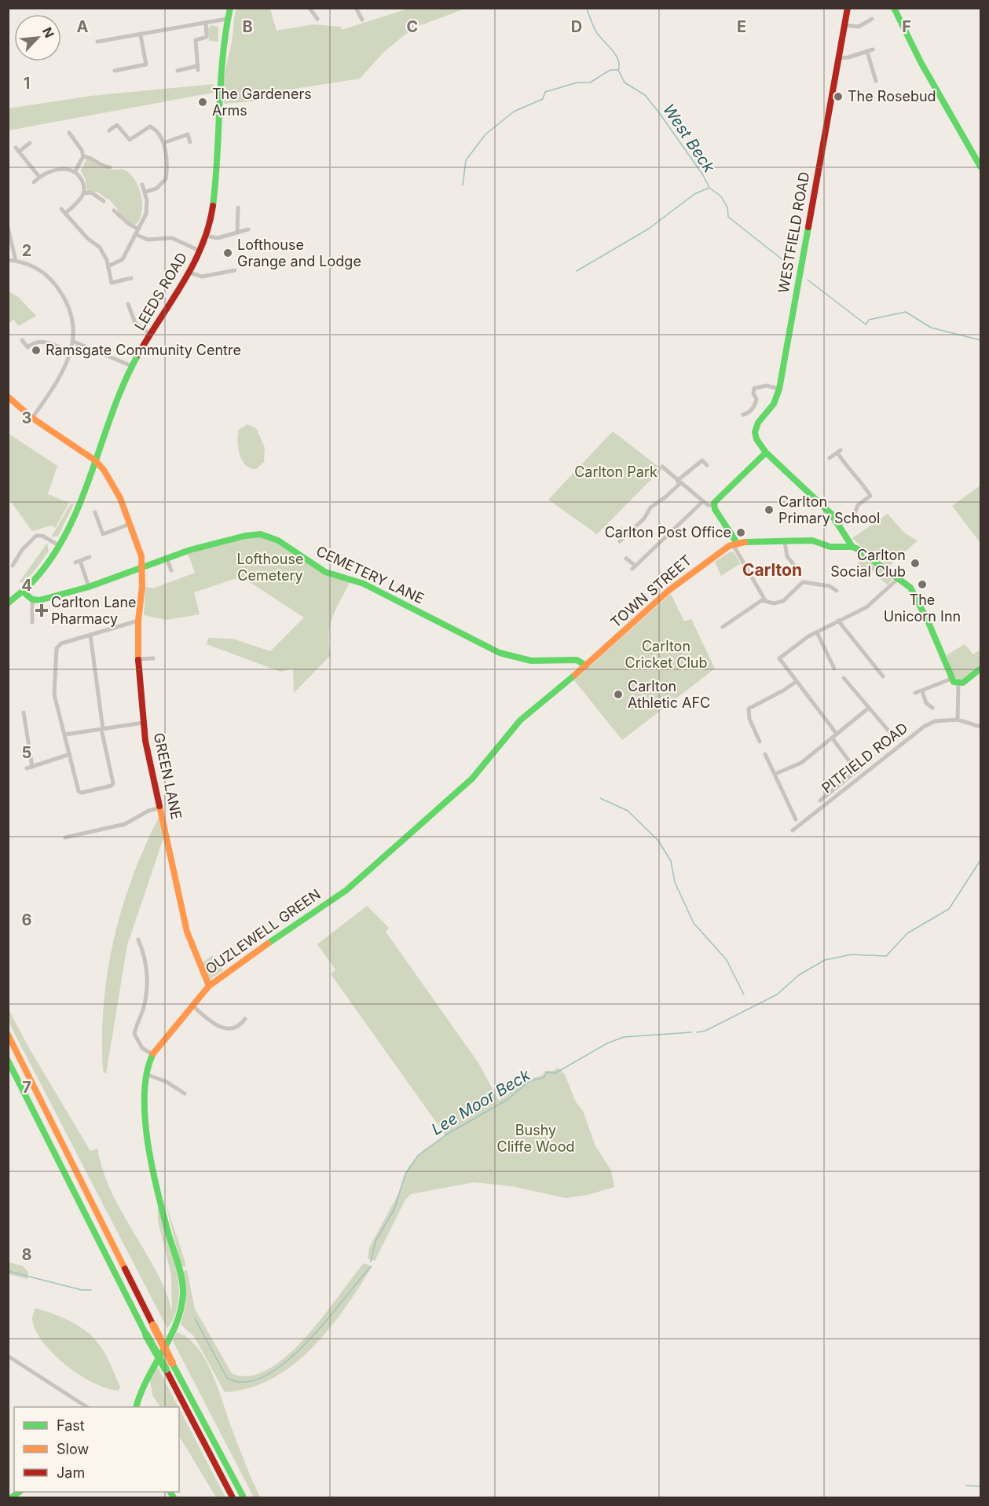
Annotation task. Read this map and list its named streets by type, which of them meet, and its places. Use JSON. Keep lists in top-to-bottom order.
{
  "streets": {
    "main road": [
      "WESTFIELD ROAD",
      "LEEDS ROAD",
      "CEMETERY LANE",
      "TOWN STREET",
      "GREEN LANE",
      "OUZLEWELL GREEN"
    ],
    "street": ["PITFIELD ROAD"]
  },
  "crossings": [
    ["CEMETERY LANE", "TOWN STREET"],
    ["CEMETERY LANE", "GREEN LANE"],
    ["CEMETERY LANE", "OUZLEWELL GREEN"],
    ["TOWN STREET", "OUZLEWELL GREEN"],
    ["GREEN LANE", "OUZLEWELL GREEN"]
  ],
  "districts": ["Carlton"],
  "water": ["West Beck", "Lee Moor Beck"],
  "parks": [
    "Carlton Park",
    "Lofthouse Cemetery",
    "Carlton Cricket Club",
    "Bushy Cliffe Wood"
  ],
  "places": {
    "other": [
      "The Rosebud",
      "The Gardeners Arms",
      "Lofthouse Grange and Lodge",
      "Ramsgate Community Centre",
      "Carlton Primary School",
      "Carlton Post Office",
      "Carlton Social Club",
      "The Unicorn Inn",
      "Carlton Athletic AFC"
    ],
    "health": ["Carlton Lane Pharmacy"]
  },
  "legend": ["Fast", "Slow", "Jam"],
  "north": "top right",
  "grid": {
    "columns": [
      "A",
      "B",
      "C",
      "D",
      "E",
      "F"
    ],
    "rows": [
      "1",
      "2",
      "3",
      "4",
      "5",
      "6",
      "7",
      "8"
    ]
  }
}
